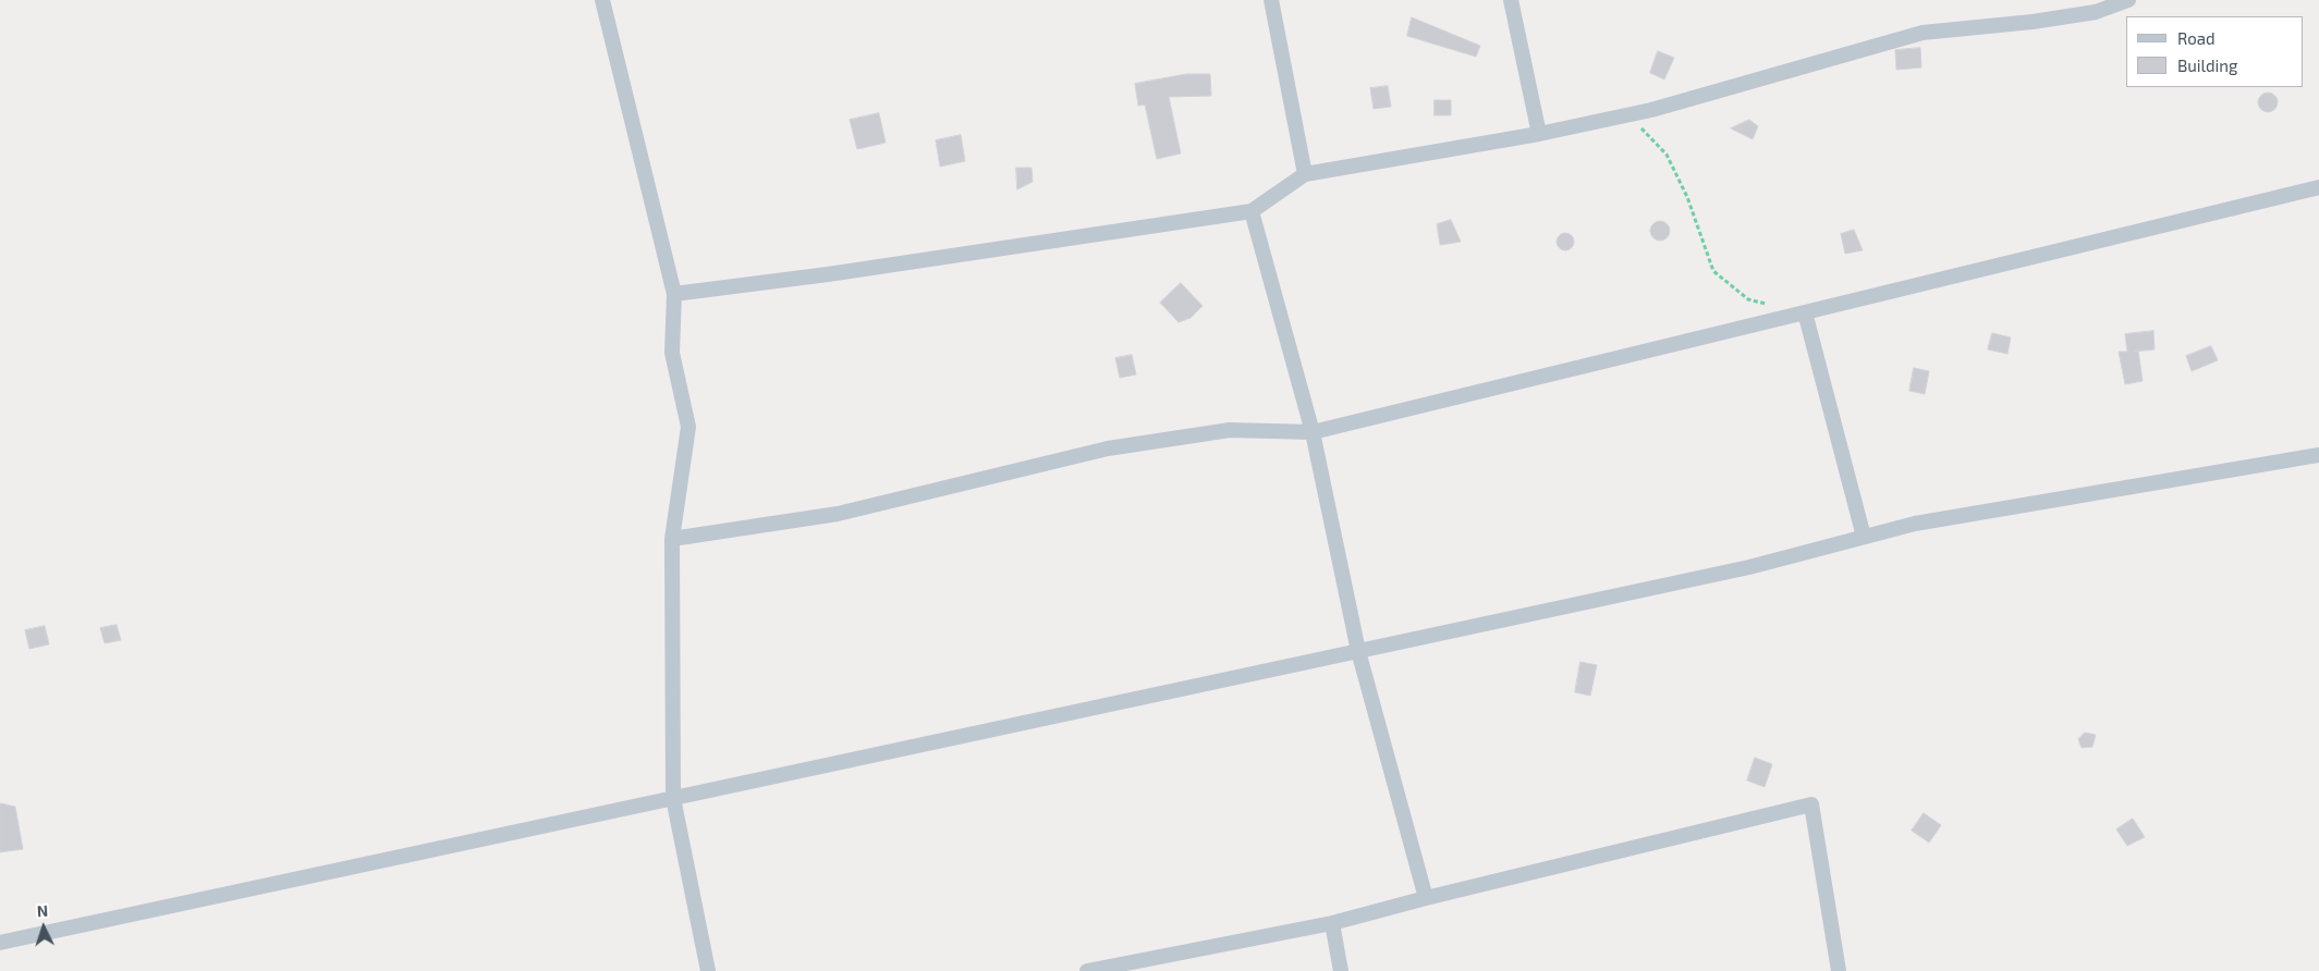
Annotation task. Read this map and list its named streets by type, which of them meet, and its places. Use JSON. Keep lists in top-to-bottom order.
{
  "legend": ["Road", "Building"],
  "north": "top"
}
